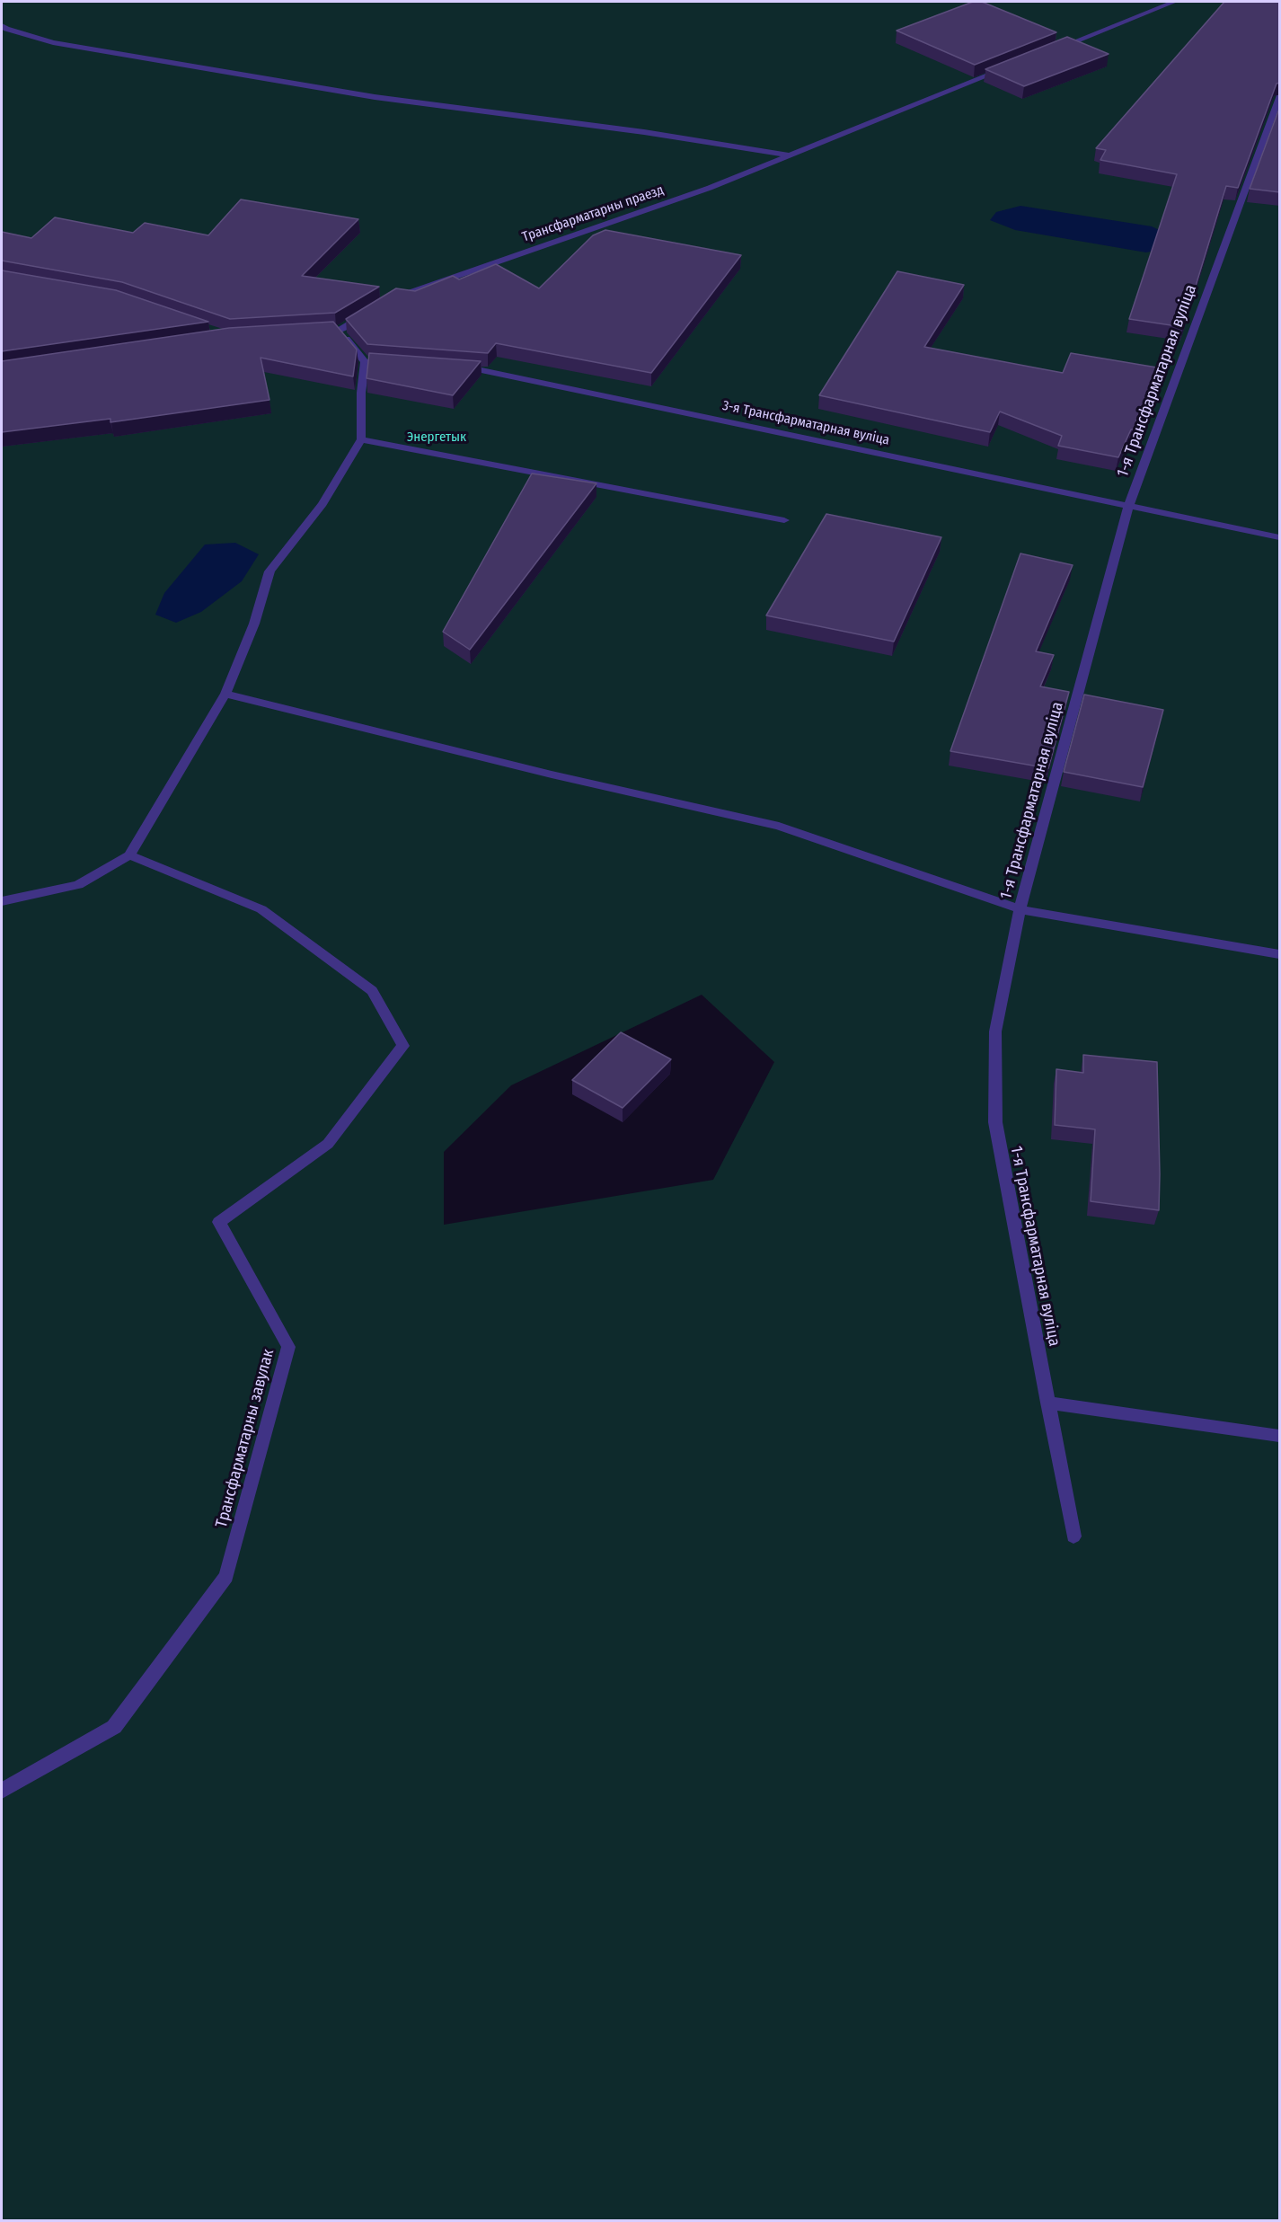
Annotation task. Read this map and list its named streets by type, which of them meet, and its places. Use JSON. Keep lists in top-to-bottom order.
{
  "streets": {
    "lane": [
      "Трансфарматарны праезд",
      "1-я Трансфарматарная вуліца",
      "3-я Трансфарматарная вуліца",
      "Трансфарматарны завулак"
    ]
  },
  "crossings": [
    ["1-я Трансфарматарная вуліца", "3-я Трансфарматарная вуліца"]
  ],
  "parks": ["Энергетык"]
}
